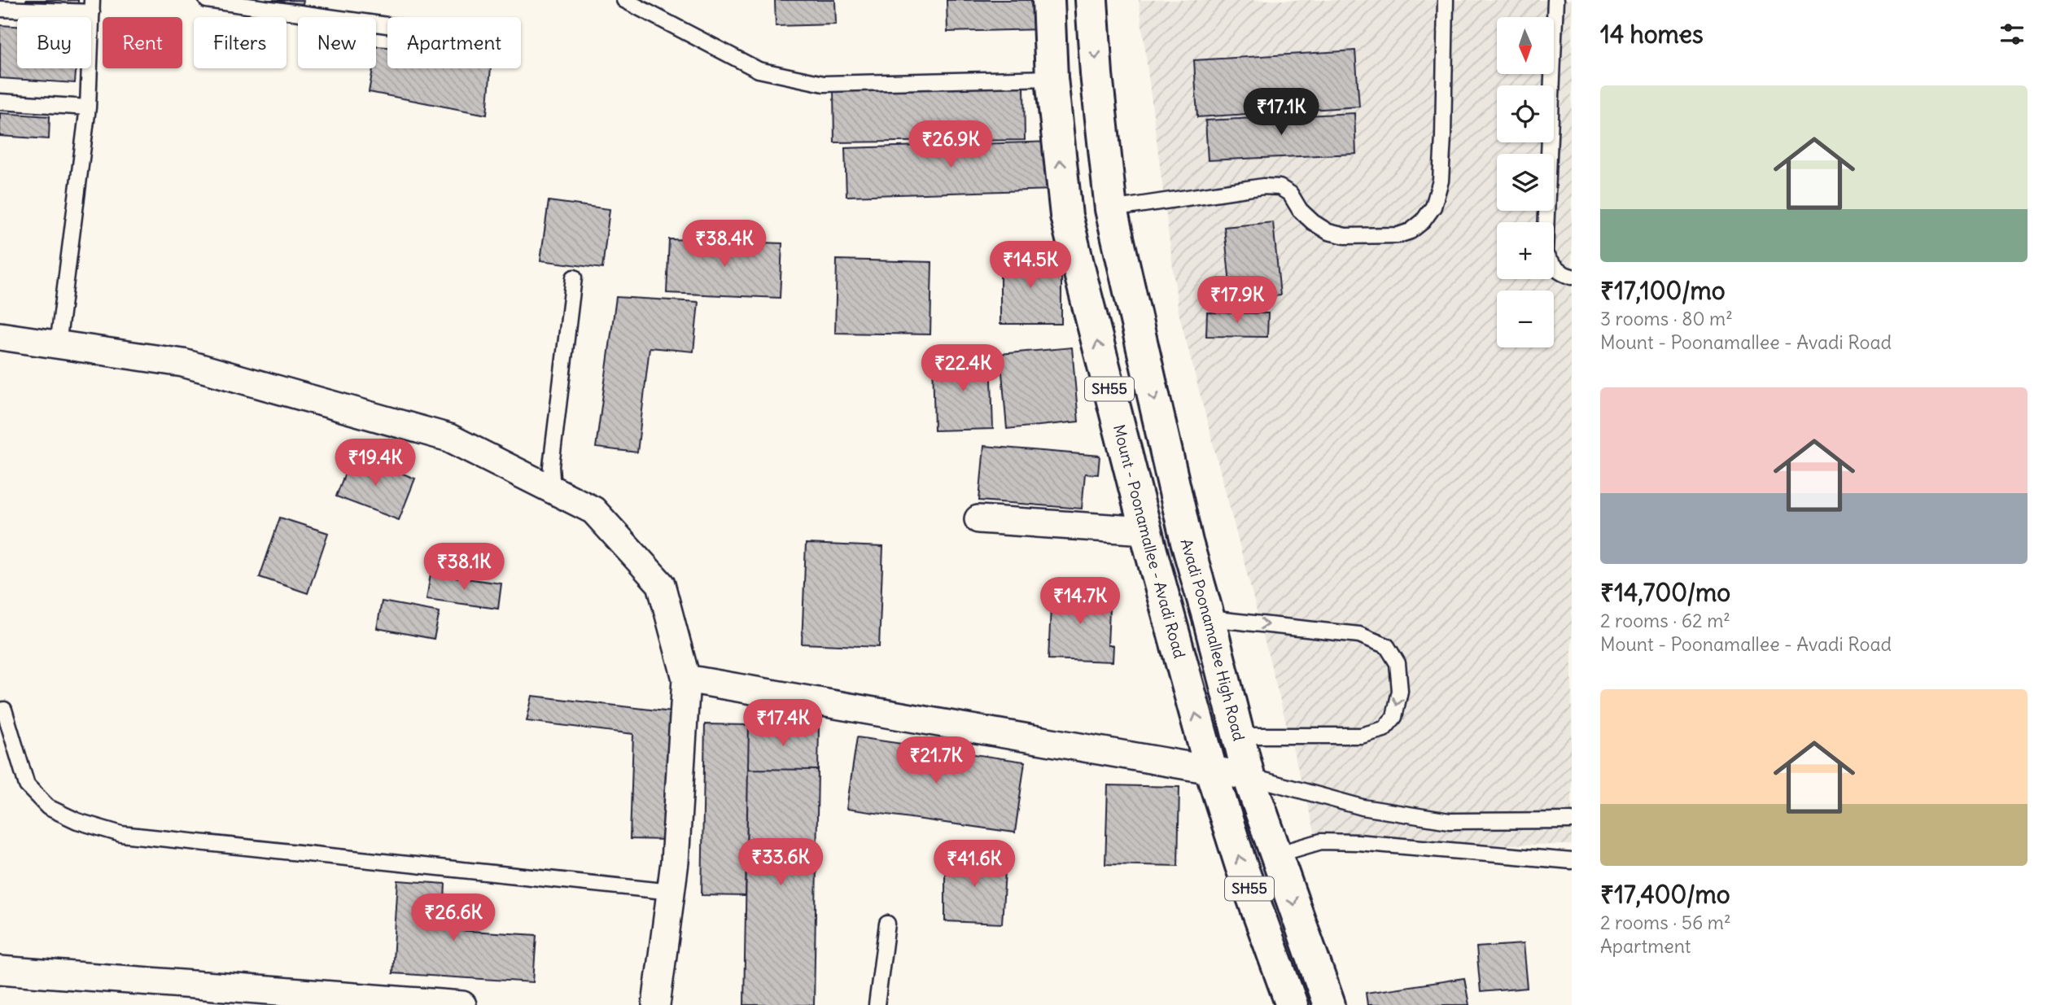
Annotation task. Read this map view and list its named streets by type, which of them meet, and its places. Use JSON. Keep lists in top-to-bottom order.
{
  "streets": {
    "main road": ["SH55", "Mount - Poonamallee - Avadi Road", "Avadi Poonamallee High Road"]
  },
  "crossings": [
    ["SH55", "Avadi Poonamallee High Road"]
  ],
  "one_way": ["Mount - Poonamallee - Avadi Road", "Avadi Poonamallee High Road"],
  "north": "bottom",
  "page": {
    "heading": "14 homes",
    "map_buttons": ["+", "−"],
    "chip": [
      "Buy",
      "Rent",
      "Filters",
      "New",
      "Apartment"
    ],
    "list": [
      {
        "name": "₹17,100/mo",
        "note": "3 rooms · 80 m² · Mount - Poonamallee - Avadi Road"
      },
      {
        "name": "₹14,700/mo",
        "note": "2 rooms · 62 m² · Mount - Poonamallee - Avadi Road"
      },
      {
        "name": "₹17,400/mo",
        "note": "2 rooms · 56 m² · Apartment"
      }
    ],
    "price": [
      "₹17.1K",
      "₹26.9K",
      "₹38.4K",
      "₹14.5K",
      "₹17.9K",
      "₹22.4K",
      "₹19.4K",
      "₹38.1K",
      "₹14.7K",
      "₹17.4K",
      "₹21.7K",
      "₹33.6K",
      "₹41.6K",
      "₹26.6K"
    ]
  }
}
